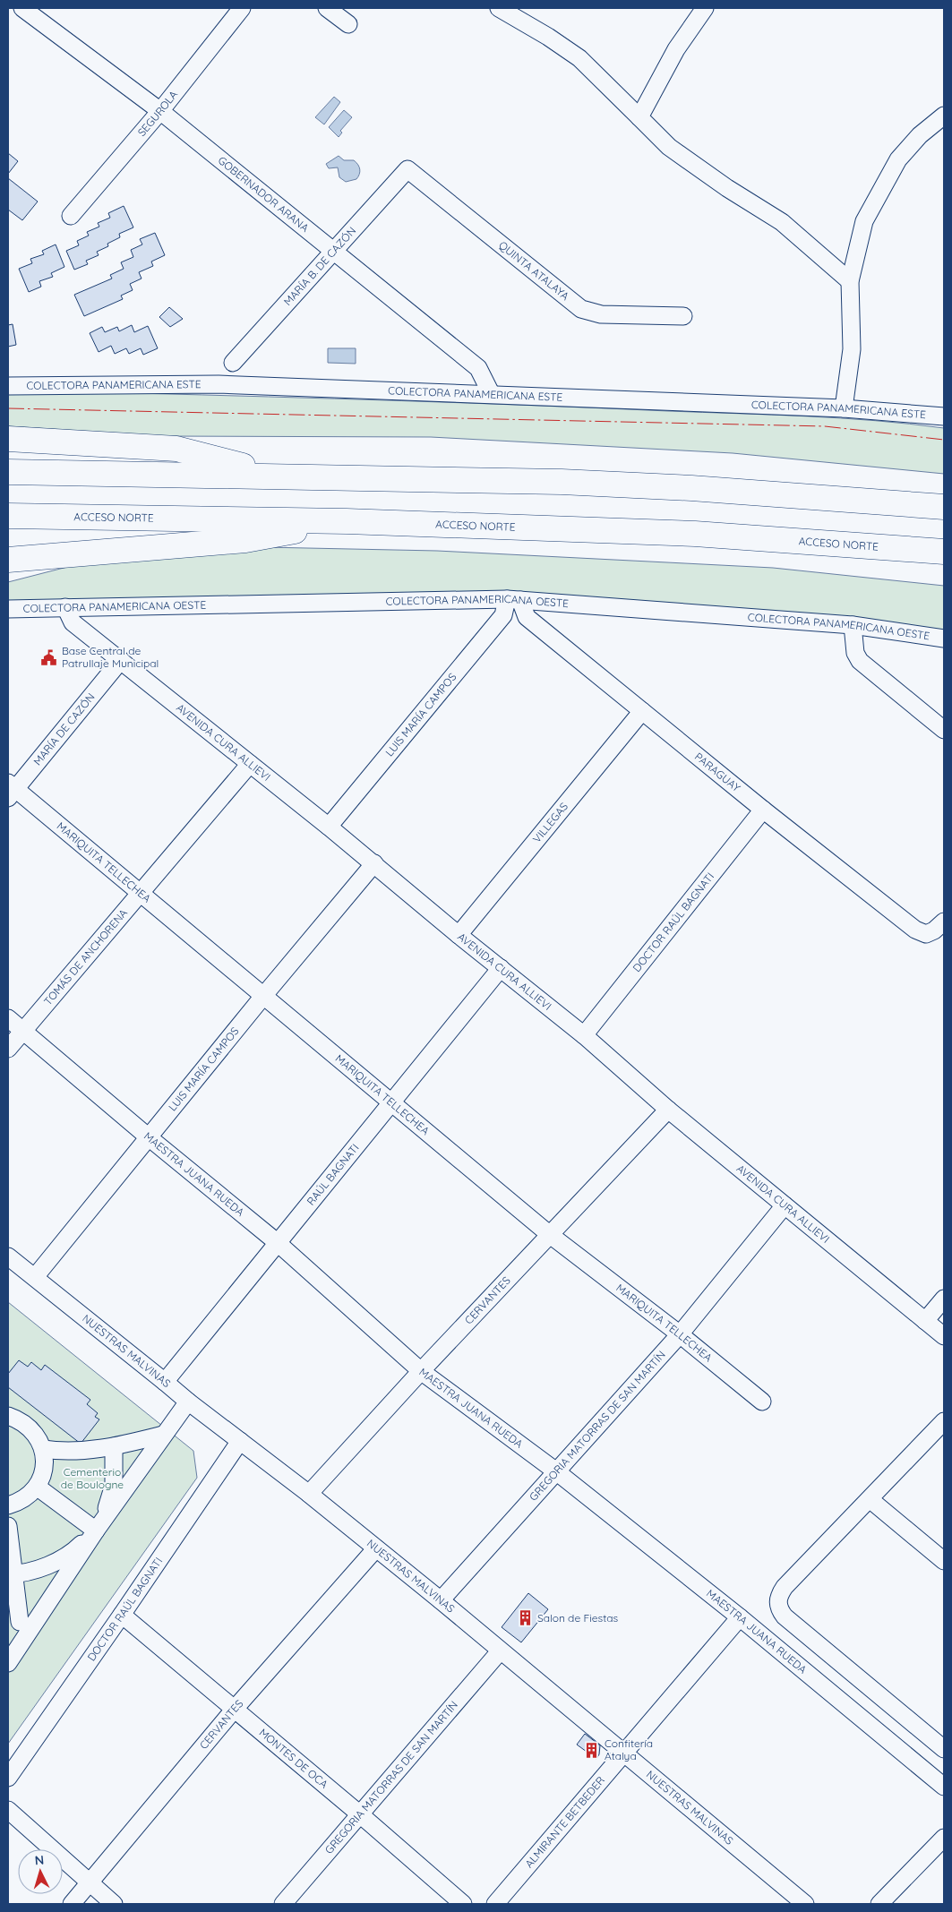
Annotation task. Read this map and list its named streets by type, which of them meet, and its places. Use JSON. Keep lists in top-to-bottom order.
{
  "streets": {
    "highway": ["ACCESO NORTE"],
    "street": [
      "SEGUROLA",
      "GOBERNADOR ARANA",
      "MARÍA B. DE CAZÓN",
      "QUINTA ATALAYA",
      "COLECTORA PANAMERICANA ESTE",
      "COLECTORA PANAMERICANA OESTE",
      "LUIS MARÍA CAMPOS",
      "MARÍA DE CAZÓN",
      "AVENIDA CURA ALLIEVI",
      "PARAGUAY",
      "VILLEGAS",
      "MARIQUITA TELLECHEA",
      "DOCTOR RAÚL BAGNATI",
      "TOMÁS DE ANCHORENA",
      "RAÚL BAGNATI",
      "MAESTRA JUANA RUEDA",
      "CERVANTES",
      "NUESTRAS MALVINAS",
      "GREGORIA MATORRAS DE SAN MARTÍN",
      "MONTES DE OCA",
      "ALMIRANTE BETBEDER"
    ]
  },
  "crossings": [
    ["SEGUROLA", "GOBERNADOR ARANA"],
    ["GOBERNADOR ARANA", "MARÍA B. DE CAZÓN"],
    ["GOBERNADOR ARANA", "COLECTORA PANAMERICANA ESTE"],
    ["MARÍA B. DE CAZÓN", "QUINTA ATALAYA"],
    ["COLECTORA PANAMERICANA OESTE", "LUIS MARÍA CAMPOS"],
    ["COLECTORA PANAMERICANA OESTE", "AVENIDA CURA ALLIEVI"],
    ["COLECTORA PANAMERICANA OESTE", "PARAGUAY"],
    ["LUIS MARÍA CAMPOS", "AVENIDA CURA ALLIEVI"],
    ["LUIS MARÍA CAMPOS", "PARAGUAY"],
    ["LUIS MARÍA CAMPOS", "MARIQUITA TELLECHEA"],
    ["LUIS MARÍA CAMPOS", "MAESTRA JUANA RUEDA"],
    ["LUIS MARÍA CAMPOS", "NUESTRAS MALVINAS"],
    ["MARÍA DE CAZÓN", "AVENIDA CURA ALLIEVI"],
    ["MARÍA DE CAZÓN", "MARIQUITA TELLECHEA"],
    ["AVENIDA CURA ALLIEVI", "VILLEGAS"],
    ["AVENIDA CURA ALLIEVI", "DOCTOR RAÚL BAGNATI"],
    ["AVENIDA CURA ALLIEVI", "TOMÁS DE ANCHORENA"],
    ["AVENIDA CURA ALLIEVI", "RAÚL BAGNATI"],
    ["AVENIDA CURA ALLIEVI", "CERVANTES"],
    ["AVENIDA CURA ALLIEVI", "GREGORIA MATORRAS DE SAN MARTÍN"],
    ["PARAGUAY", "VILLEGAS"],
    ["PARAGUAY", "DOCTOR RAÚL BAGNATI"],
    ["MARIQUITA TELLECHEA", "TOMÁS DE ANCHORENA"],
    ["MARIQUITA TELLECHEA", "RAÚL BAGNATI"],
    ["MARIQUITA TELLECHEA", "CERVANTES"],
    ["MARIQUITA TELLECHEA", "GREGORIA MATORRAS DE SAN MARTÍN"],
    ["DOCTOR RAÚL BAGNATI", "NUESTRAS MALVINAS"],
    ["DOCTOR RAÚL BAGNATI", "MONTES DE OCA"],
    ["TOMÁS DE ANCHORENA", "MAESTRA JUANA RUEDA"],
    ["RAÚL BAGNATI", "MAESTRA JUANA RUEDA"],
    ["RAÚL BAGNATI", "NUESTRAS MALVINAS"],
    ["MAESTRA JUANA RUEDA", "CERVANTES"],
    ["MAESTRA JUANA RUEDA", "GREGORIA MATORRAS DE SAN MARTÍN"],
    ["MAESTRA JUANA RUEDA", "ALMIRANTE BETBEDER"],
    ["CERVANTES", "NUESTRAS MALVINAS"],
    ["CERVANTES", "MONTES DE OCA"],
    ["NUESTRAS MALVINAS", "GREGORIA MATORRAS DE SAN MARTÍN"],
    ["NUESTRAS MALVINAS", "ALMIRANTE BETBEDER"],
    ["GREGORIA MATORRAS DE SAN MARTÍN", "MONTES DE OCA"]
  ],
  "parks": ["Cementerio de Boulogne"],
  "places": {
    "public building": ["Base Central de Patrullaje Municipal"],
    "building": ["Salon de Fiestas", "Confitería Atalya"]
  },
  "north": "top"
}
